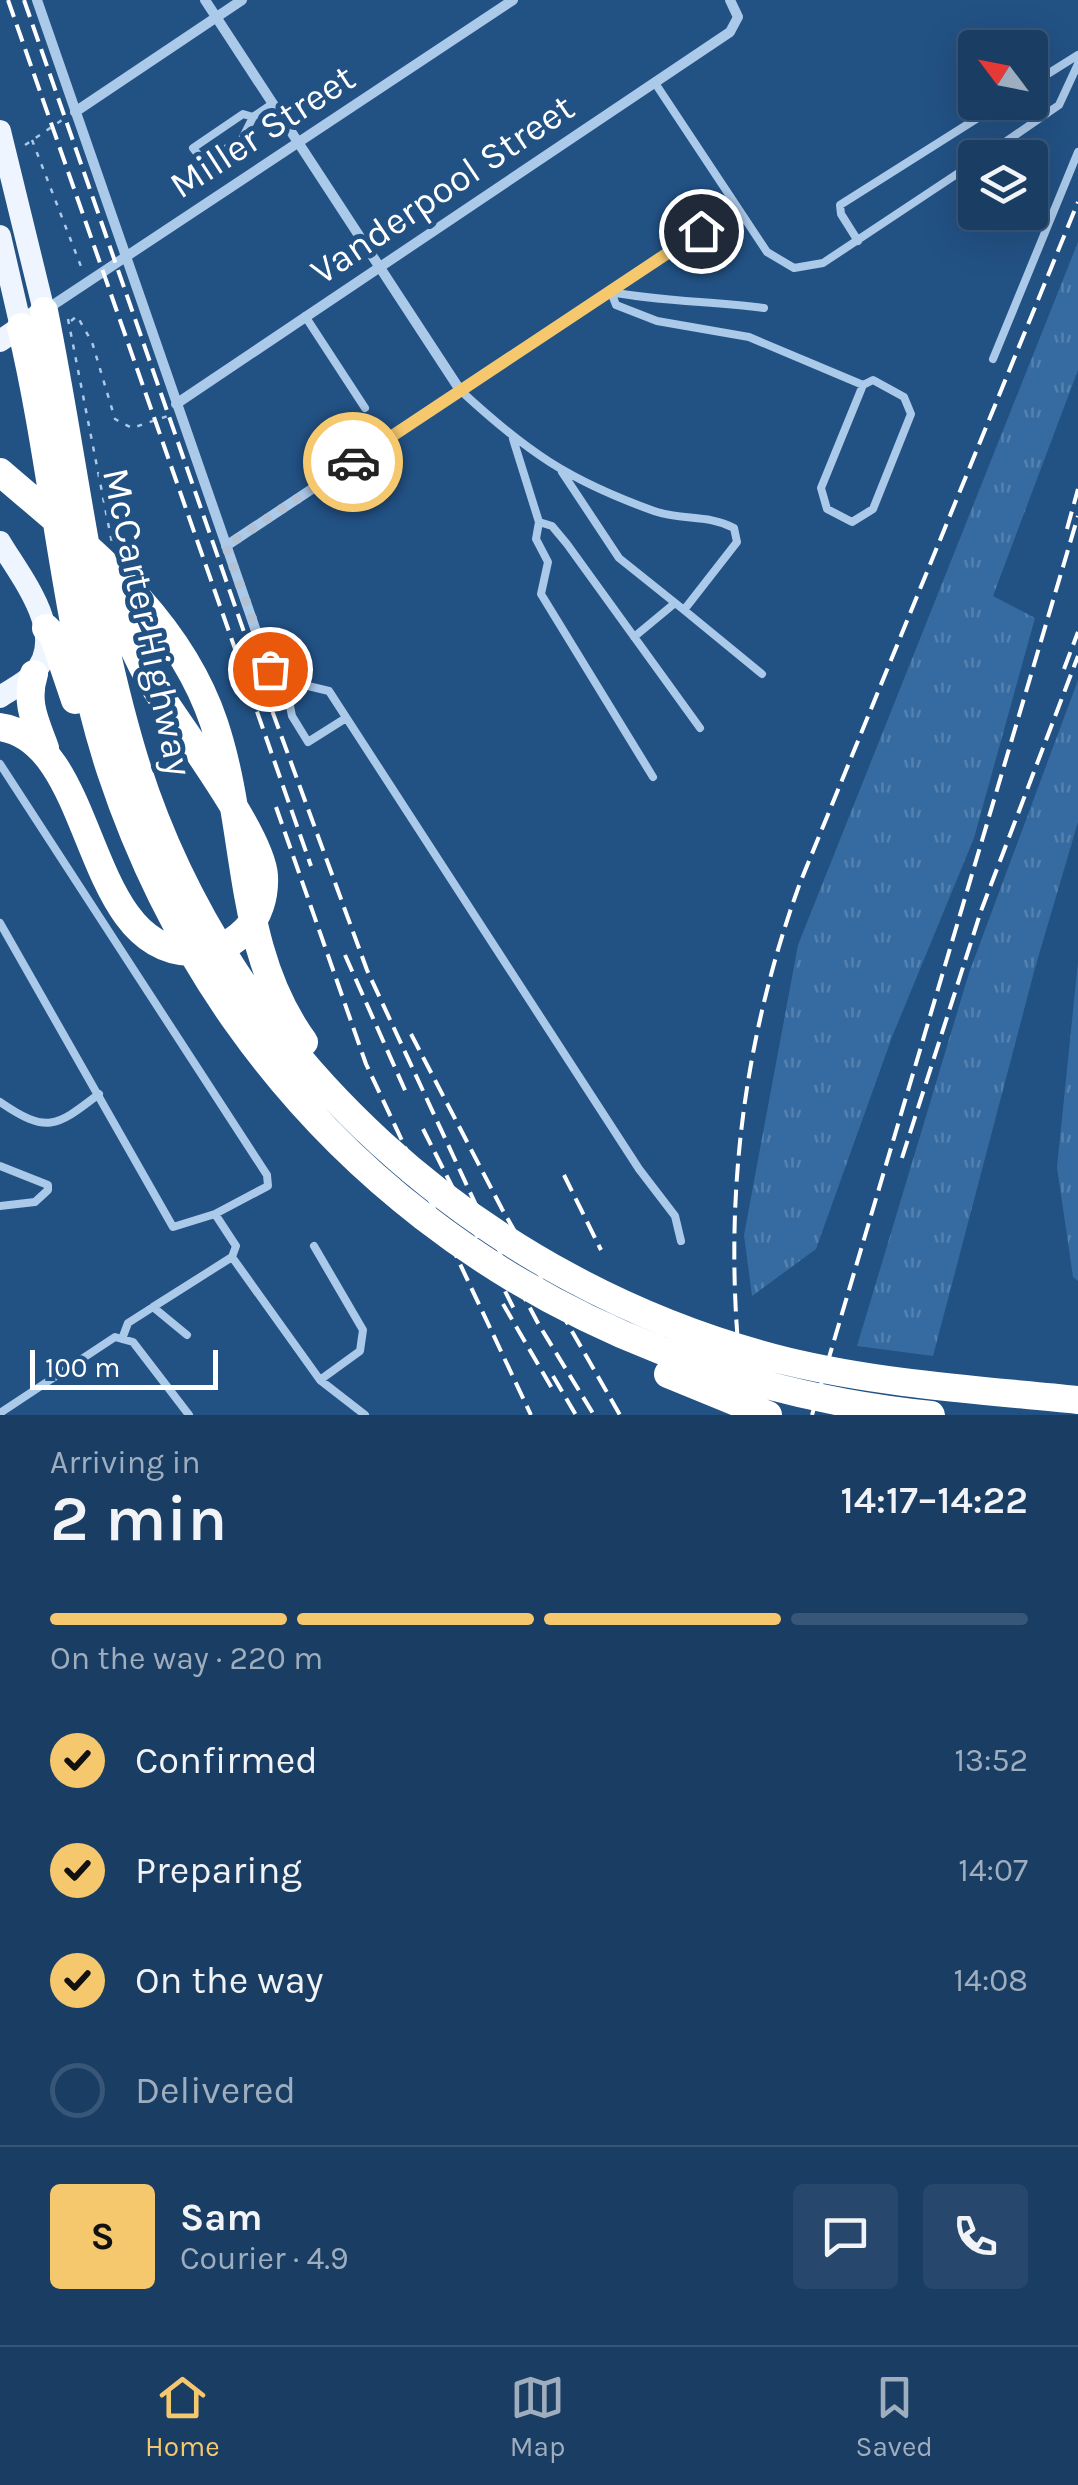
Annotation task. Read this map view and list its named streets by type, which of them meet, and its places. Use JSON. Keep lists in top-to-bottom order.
{
  "streets": {
    "highway": ["McCarter Highway"],
    "street": ["Miller Street", "Vanderpool Street"]
  },
  "crossings": [
    ["Miller Street", "McCarter Highway"]
  ],
  "scale_bar": "100 m",
  "north": "top left",
  "page": {
    "scale": "100 m",
    "heading": ["2 min", "Arriving in", "14:17–14:22"],
    "panel": ["Sam", "Courier · 4.9"],
    "bar": "On the way · 220 m",
    "list": [
      ["Confirmed", "13:52"],
      ["Preparing", "14:07"],
      ["On the way", "14:08"],
      "Delivered"
    ],
    "round": "S",
    "tabs": ["Home", "Map", "Saved"]
  }
}
